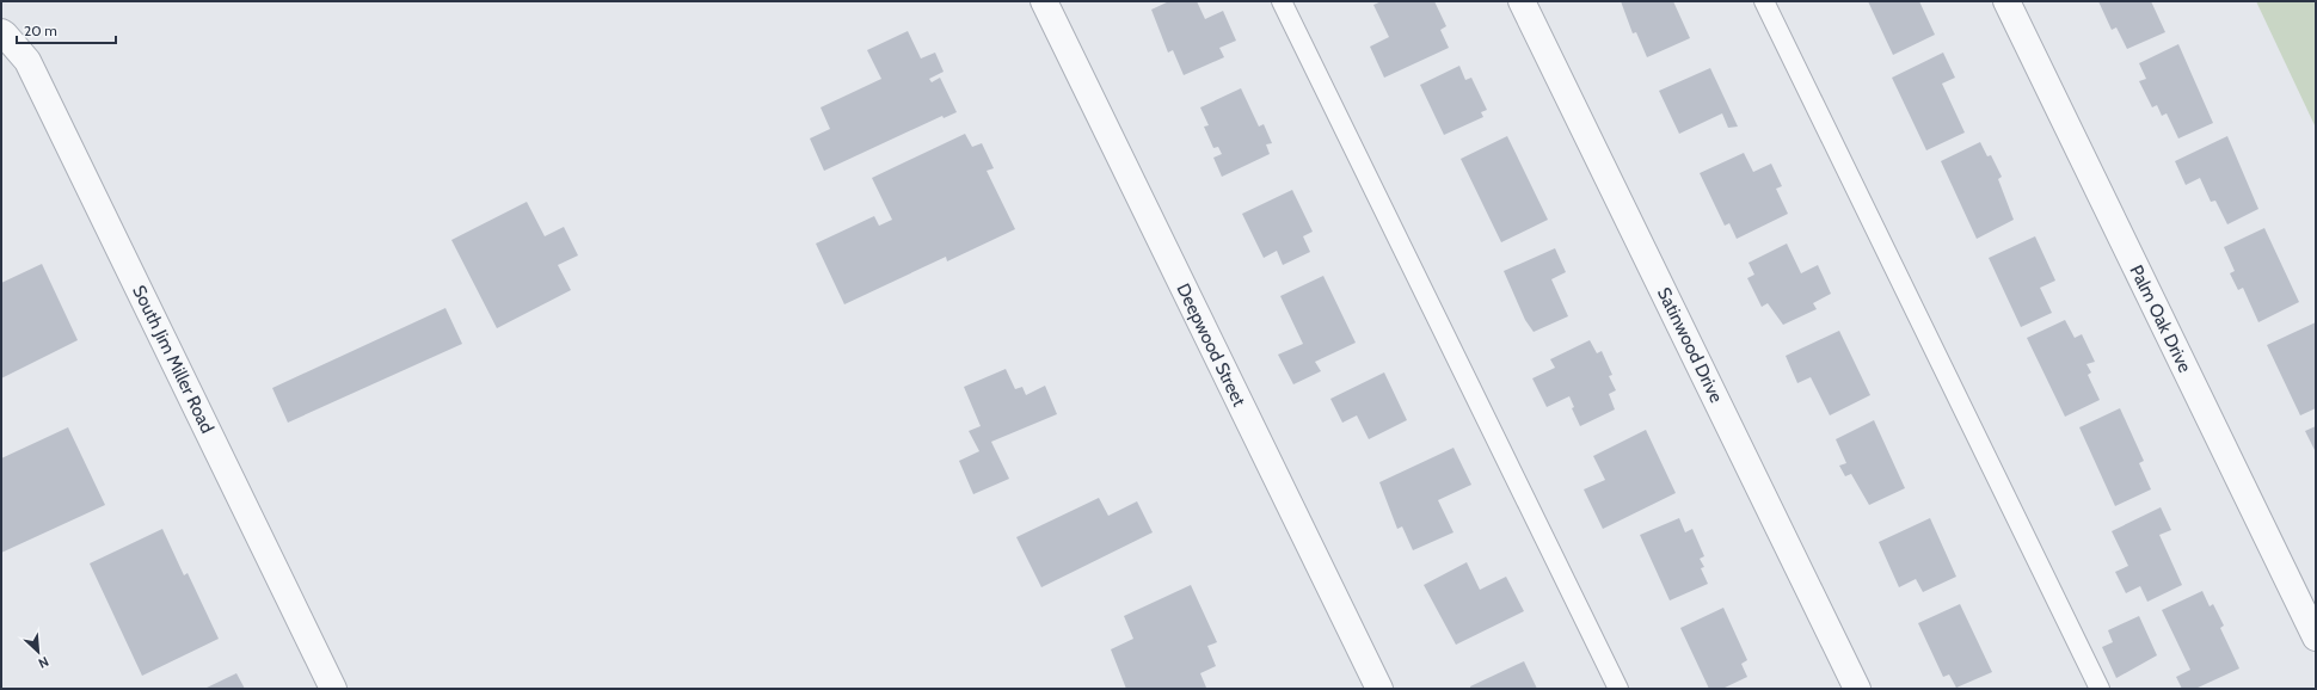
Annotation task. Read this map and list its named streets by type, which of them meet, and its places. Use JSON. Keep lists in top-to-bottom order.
{
  "streets": {
    "street": [
      "Palm Oak Drive",
      "Deepwood Street",
      "Satinwood Drive",
      "South Jim Miller Road"
    ]
  },
  "scale_bar": "20 m",
  "north": "bottom right"
}
